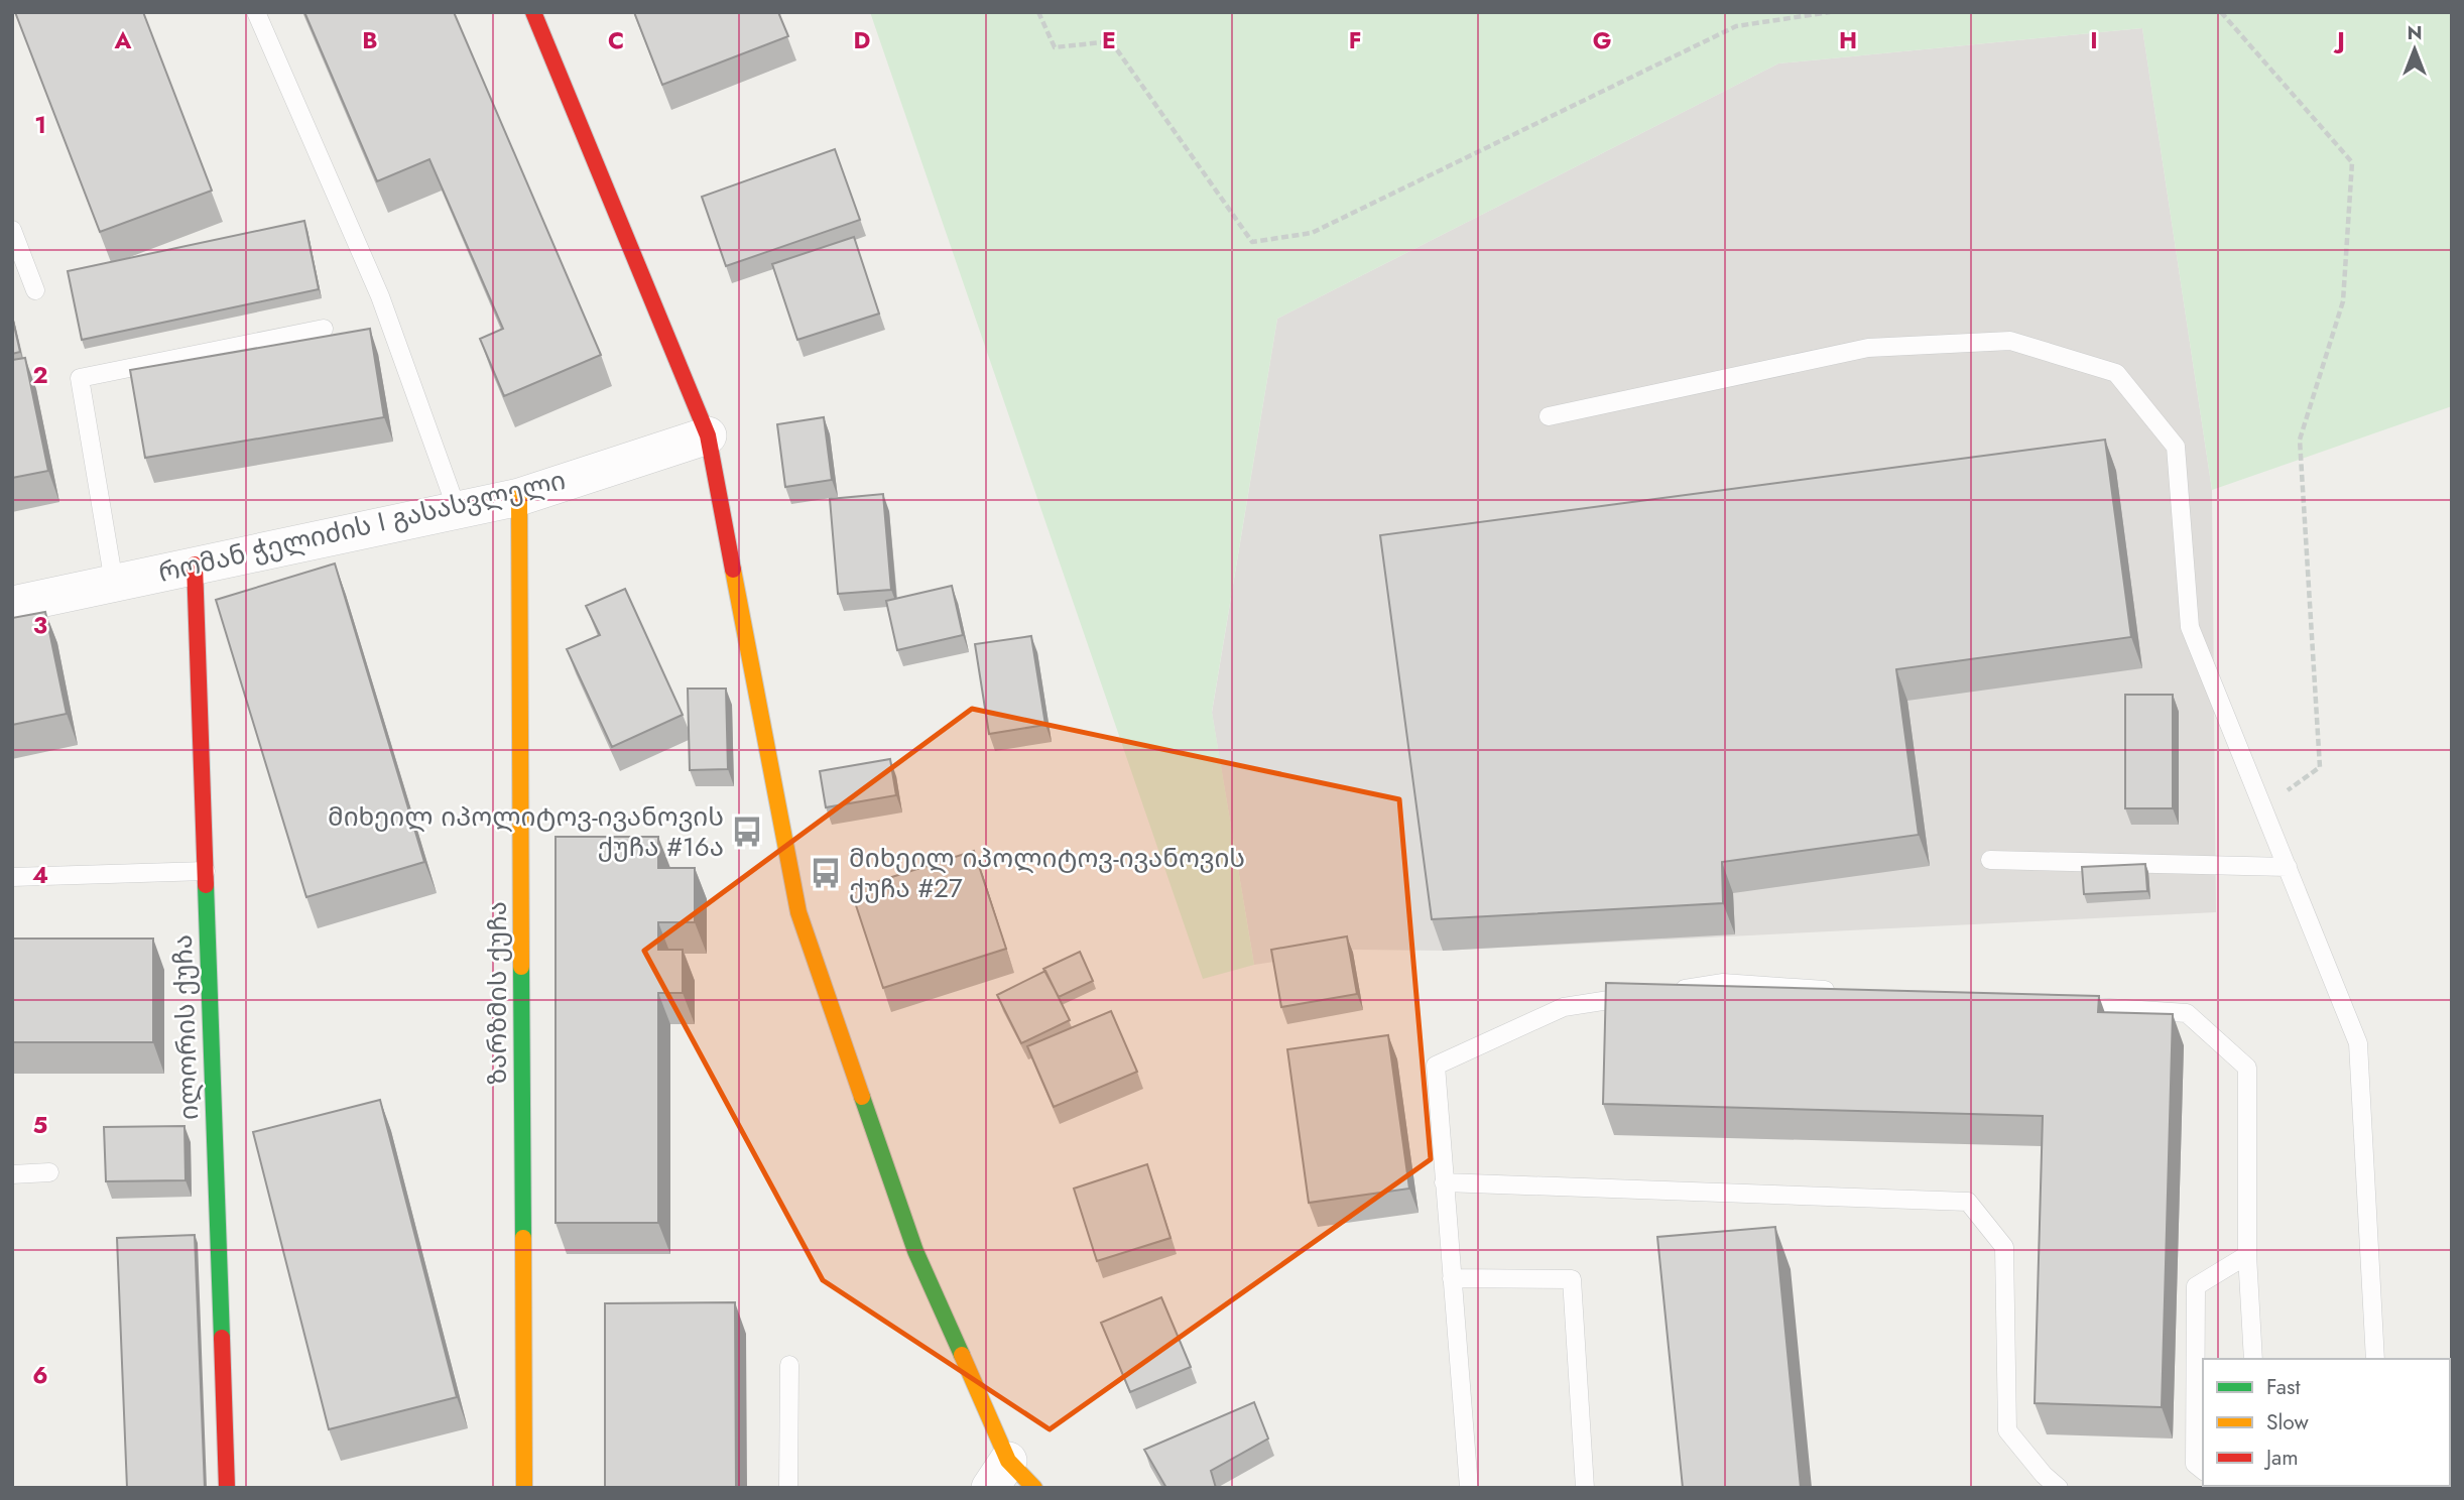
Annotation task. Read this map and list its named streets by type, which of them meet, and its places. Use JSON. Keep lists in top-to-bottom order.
{
  "streets": {
    "street": ["რომან ჭელიძის I გასასვლელი", "ზარზმის ქუჩა", "ილორის ქუჩა"]
  },
  "crossings": [
    ["რომან ჭელიძის I გასასვლელი", "ზარზმის ქუჩა"],
    ["რომან ჭელიძის I გასასვლელი", "ილორის ქუჩა"]
  ],
  "places": {
    "bus stop": ["მიხეილ იპოლიტოვ-ივანოვის ქუჩა #16ა", "მიხეილ იპოლიტოვ-ივანოვის ქუჩა #27"]
  },
  "legend": ["Fast", "Slow", "Jam"],
  "north": "top",
  "grid": {
    "columns": [
      "A",
      "B",
      "C",
      "D",
      "E",
      "F",
      "G",
      "H",
      "I",
      "J"
    ],
    "rows": [
      "1",
      "2",
      "3",
      "4",
      "5",
      "6"
    ]
  }
}
